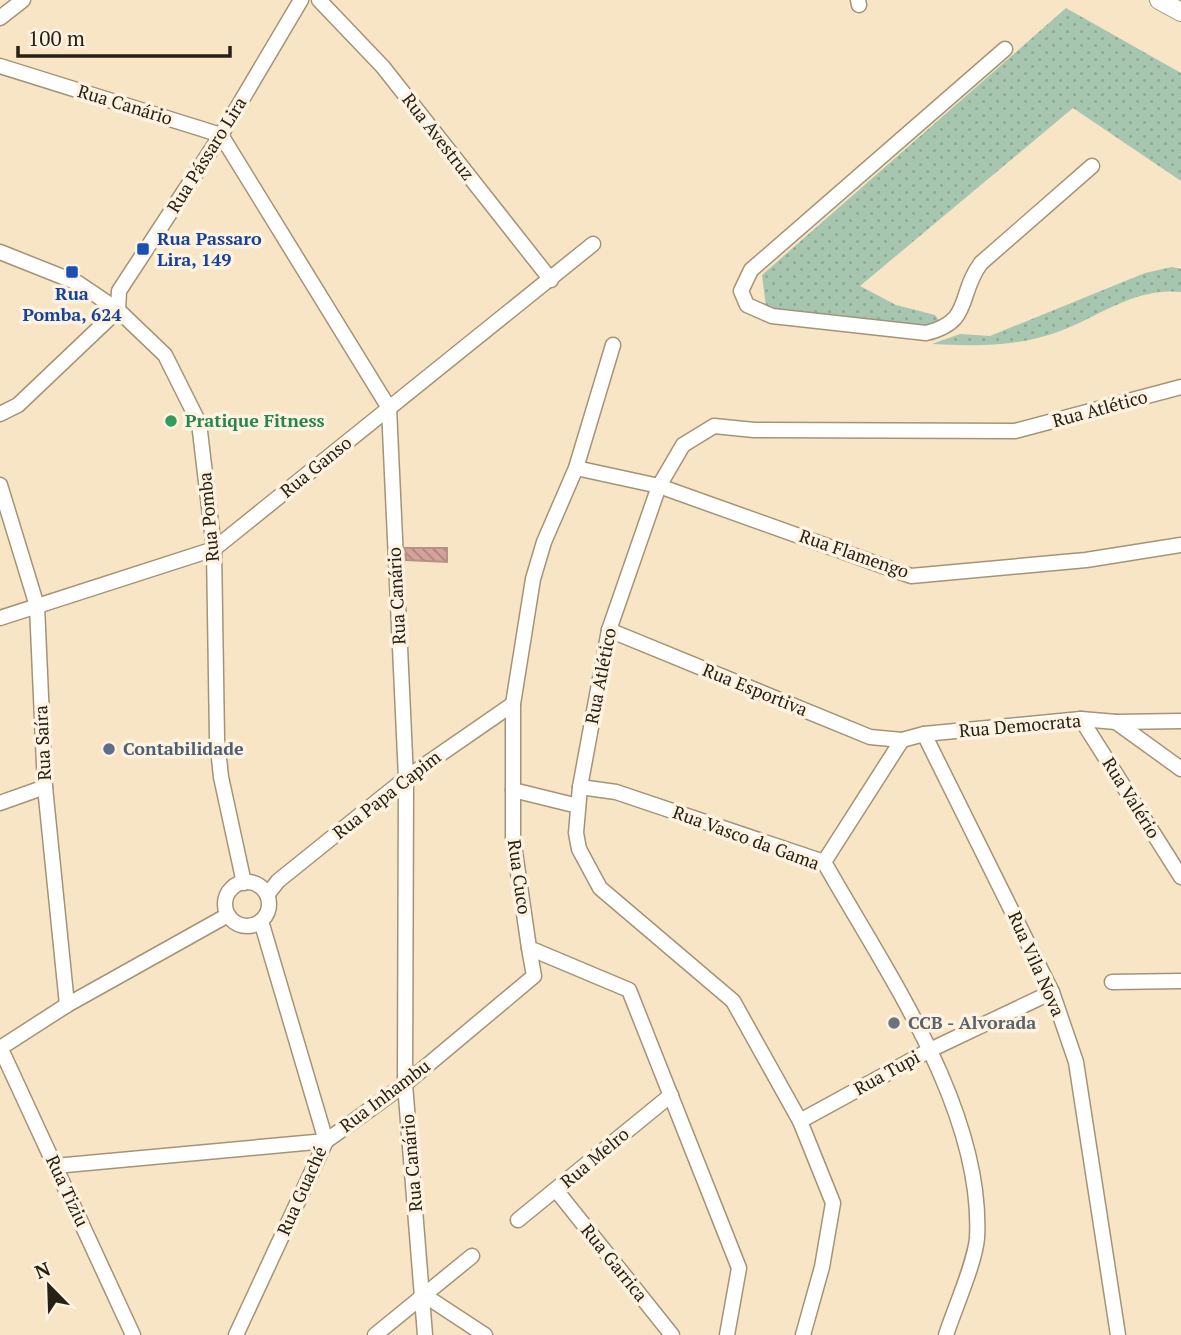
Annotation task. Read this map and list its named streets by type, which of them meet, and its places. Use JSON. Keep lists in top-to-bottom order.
{
  "streets": {
    "street": [
      "Rua Canário",
      "Rua Avestruz",
      "Rua Pássaro Lira",
      "Rua Atlético",
      "Rua Ganso",
      "Rua Pomba",
      "Rua Flamengo",
      "Rua Esportiva",
      "Rua Democrata",
      "Rua Saíra",
      "Rua Papa Capim",
      "Rua Valério",
      "Rua Vasco da Gama",
      "Rua Cuco",
      "Rua Vila Nova",
      "Rua Tupi",
      "Rua Inhambu",
      "Rua Melro",
      "Rua Tiziu",
      "Rua Guaché",
      "Rua Garrica"
    ]
  },
  "crossings": [
    ["Rua Canário", "Rua Pássaro Lira"],
    ["Rua Canário", "Rua Ganso"],
    ["Rua Canário", "Rua Papa Capim"],
    ["Rua Canário", "Rua Inhambu"],
    ["Rua Avestruz", "Rua Ganso"],
    ["Rua Pássaro Lira", "Rua Pomba"],
    ["Rua Atlético", "Rua Flamengo"],
    ["Rua Atlético", "Rua Esportiva"],
    ["Rua Atlético", "Rua Vasco da Gama"],
    ["Rua Atlético", "Rua Tupi"],
    ["Rua Ganso", "Rua Pomba"],
    ["Rua Ganso", "Rua Saíra"],
    ["Rua Pomba", "Rua Papa Capim"],
    ["Rua Pomba", "Rua Guaché"],
    ["Rua Flamengo", "Rua Cuco"],
    ["Rua Esportiva", "Rua Democrata"],
    ["Rua Democrata", "Rua Valério"],
    ["Rua Democrata", "Rua Vila Nova"],
    ["Rua Papa Capim", "Rua Cuco"],
    ["Rua Papa Capim", "Rua Guaché"],
    ["Rua Vasco da Gama", "Rua Tupi"],
    ["Rua Cuco", "Rua Inhambu"],
    ["Rua Vila Nova", "Rua Tupi"],
    ["Rua Inhambu", "Rua Tiziu"],
    ["Rua Inhambu", "Rua Guaché"],
    ["Rua Melro", "Rua Garrica"]
  ],
  "places": {
    "transit": ["Rua Passaro Lira, 149", "Rua Pomba, 624"],
    "other": ["Pratique Fitness", "Contabilidade", "CCB - Alvorada"]
  },
  "scale_bar": "100 m",
  "north": "top left"
}
